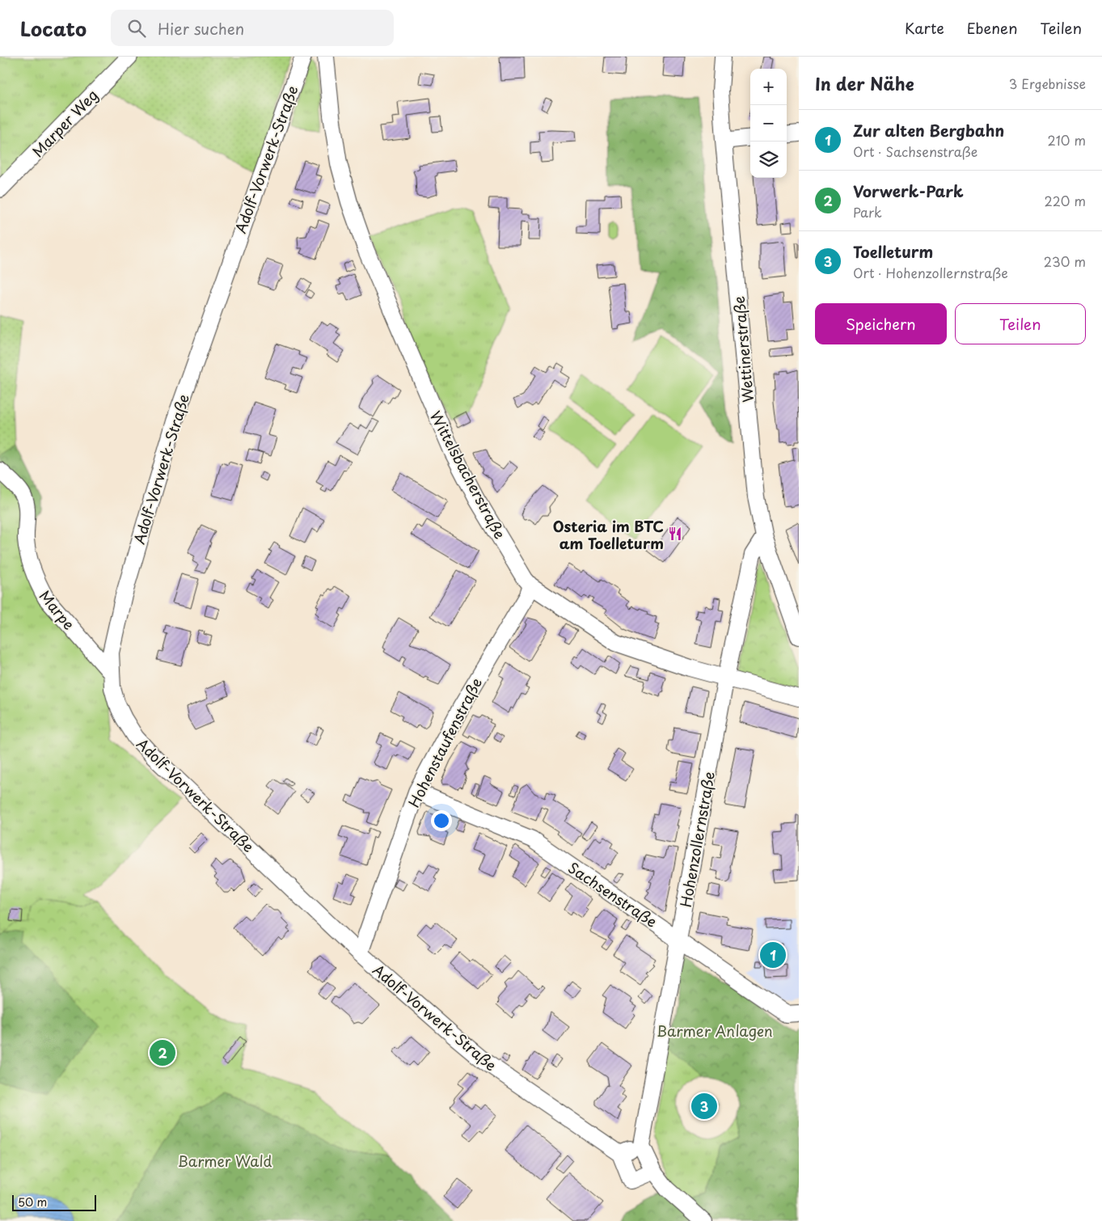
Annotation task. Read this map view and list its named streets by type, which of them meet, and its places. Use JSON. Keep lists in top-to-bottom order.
{
  "streets": {
    "street": [
      "Marper Weg",
      "Adolf-Vorwerk-Straße",
      "Wettinerstraße",
      "Wittelsbacherstraße",
      "Marpe",
      "Hohenstaufenstraße",
      "Hohenzollernstraße",
      "Sachsenstraße"
    ]
  },
  "crossings": [
    ["Adolf-Vorwerk-Straße", "Marpe"],
    ["Adolf-Vorwerk-Straße", "Hohenstaufenstraße"],
    ["Wettinerstraße", "Hohenzollernstraße"],
    ["Wittelsbacherstraße", "Hohenstaufenstraße"],
    ["Wittelsbacherstraße", "Hohenzollernstraße"],
    ["Hohenstaufenstraße", "Sachsenstraße"],
    ["Hohenzollernstraße", "Sachsenstraße"]
  ],
  "parks": ["Barmer Anlagen", "Barmer Wald"],
  "places": {
    "restaurant": ["Osteria im BTC am Toelleturm"]
  },
  "scale_bar": "50 m",
  "page": {
    "header": "Locato",
    "search": "Hier suchen",
    "nav": ["Karte", "Ebenen", "Teilen"],
    "heading": ["In der Nähe", "3 Ergebnisse"],
    "map_buttons": ["+", "−"],
    "list": [
      {
        "mark": "1",
        "name": "Zur alten Bergbahn",
        "note": "Ort · Sachsenstraße",
        "value": "210 m"
      },
      {
        "mark": "2",
        "name": "Vorwerk-Park",
        "note": "Park",
        "value": "220 m"
      },
      {
        "mark": "3",
        "name": "Toelleturm",
        "note": "Ort · Hohenzollernstraße",
        "value": "230 m"
      }
    ],
    "buttons": ["Speichern", "Teilen"],
    "pins": ["1", "2", "3"],
    "scale": "50 m"
  }
}
